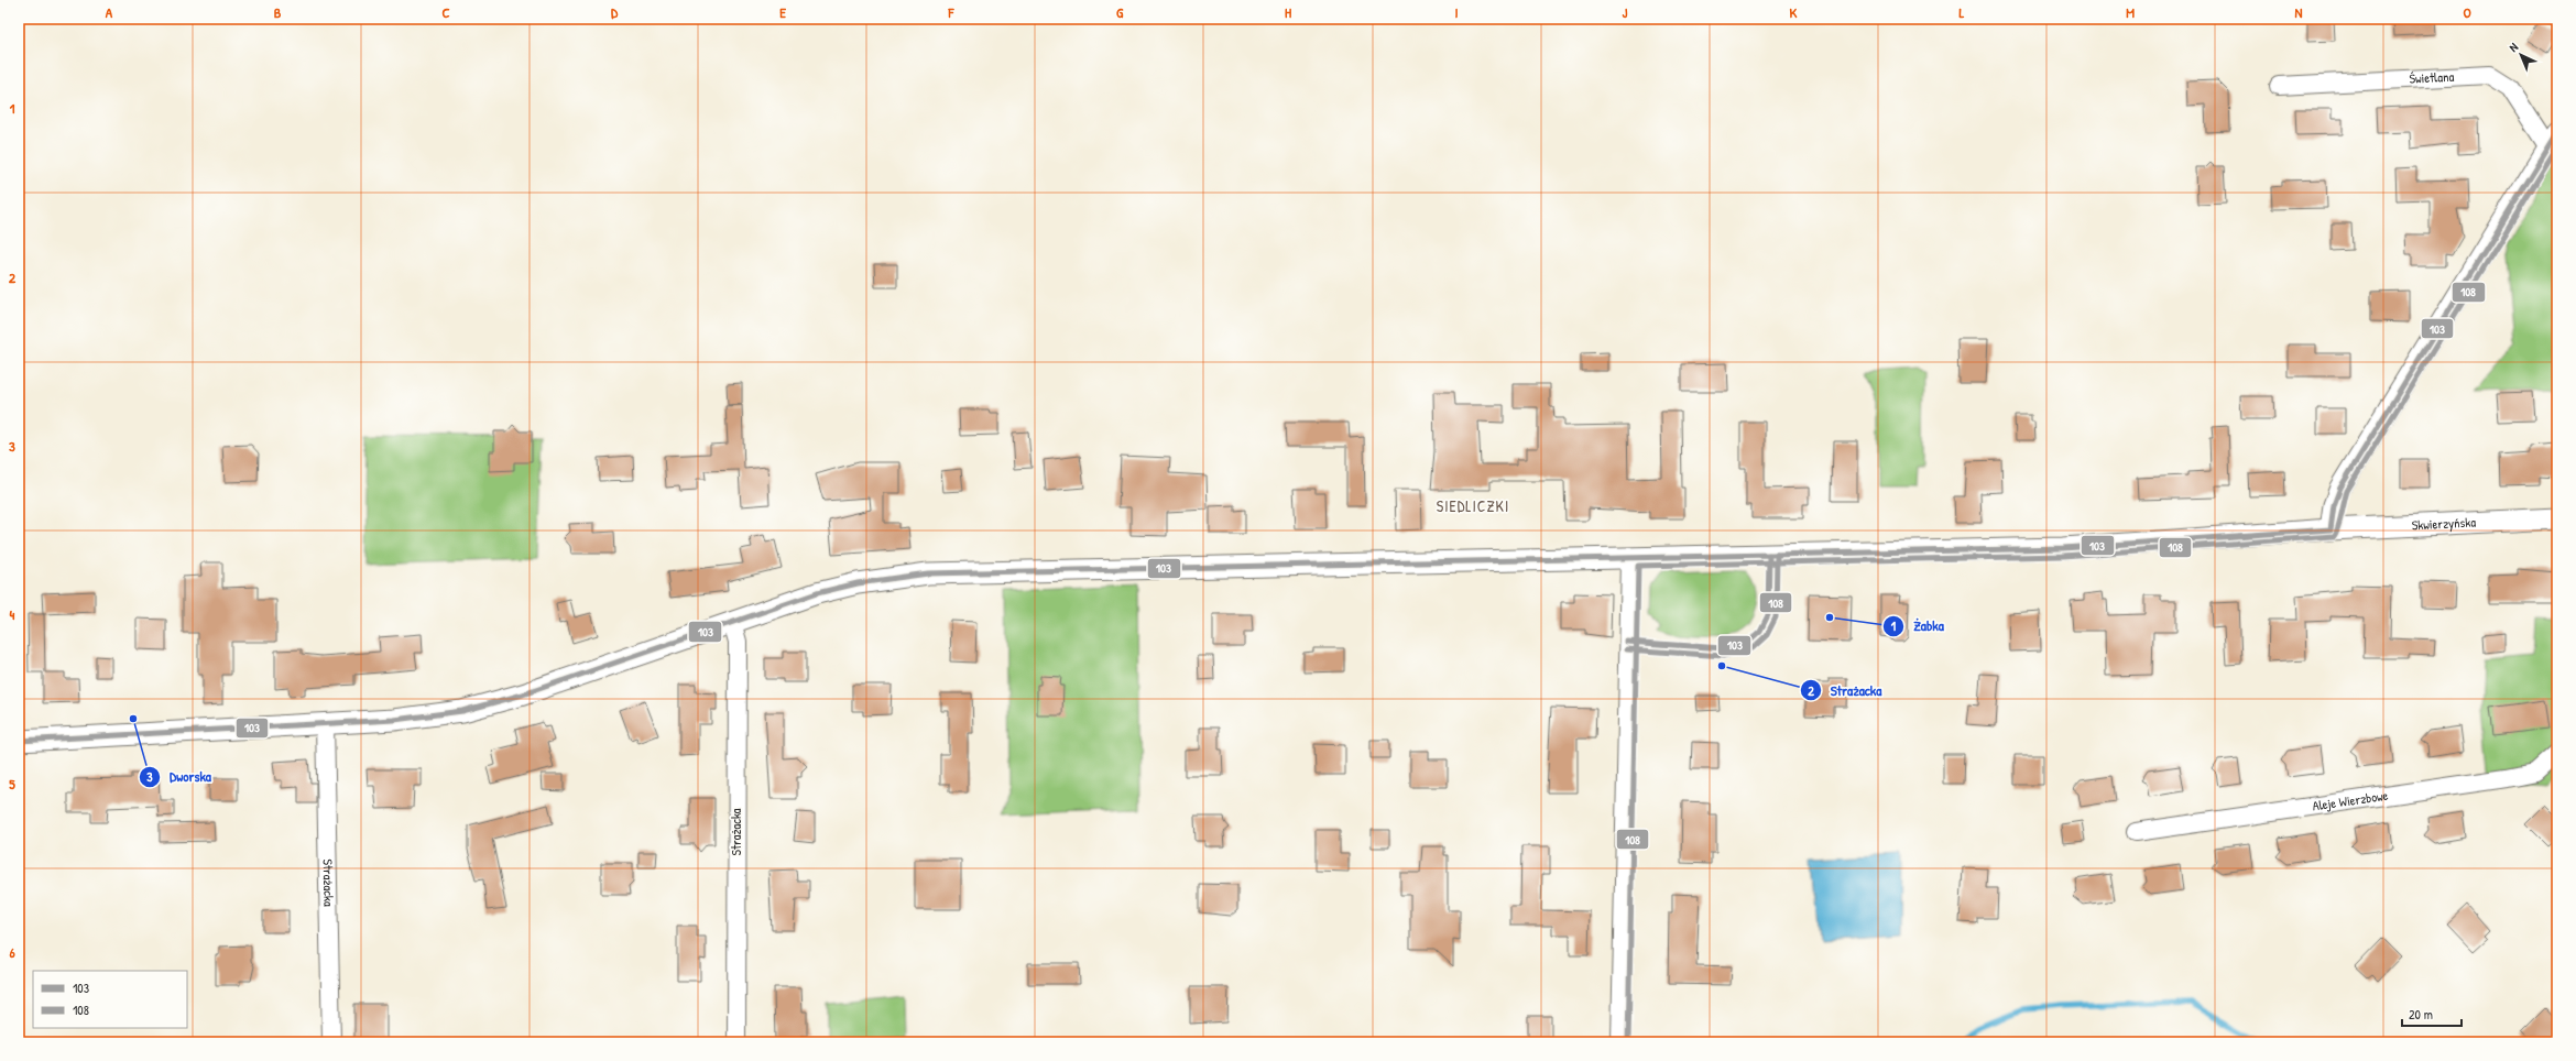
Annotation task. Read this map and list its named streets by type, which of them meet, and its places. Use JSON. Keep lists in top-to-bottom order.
{
  "streets": {
    "street": [
      "Świetlana",
      "Skwierzyńska",
      "Aleje Wierzbowe",
      "Strażacka"
    ]
  },
  "crossings": [
    ["Świetlana", "Skwierzyńska"]
  ],
  "districts": ["SIEDLICZKI"],
  "places": ["Żabka", "Strażacka", "Dworska"],
  "lines": ["transit line 103", "transit line 108"],
  "legend": ["103", "108"],
  "scale_bar": "20 m",
  "north": "top left",
  "grid": {
    "columns": [
      "A",
      "B",
      "C",
      "D",
      "E",
      "F",
      "G",
      "H",
      "I",
      "J",
      "K",
      "L",
      "M",
      "N",
      "O"
    ],
    "rows": [
      "1",
      "2",
      "3",
      "4",
      "5",
      "6"
    ]
  }
}
